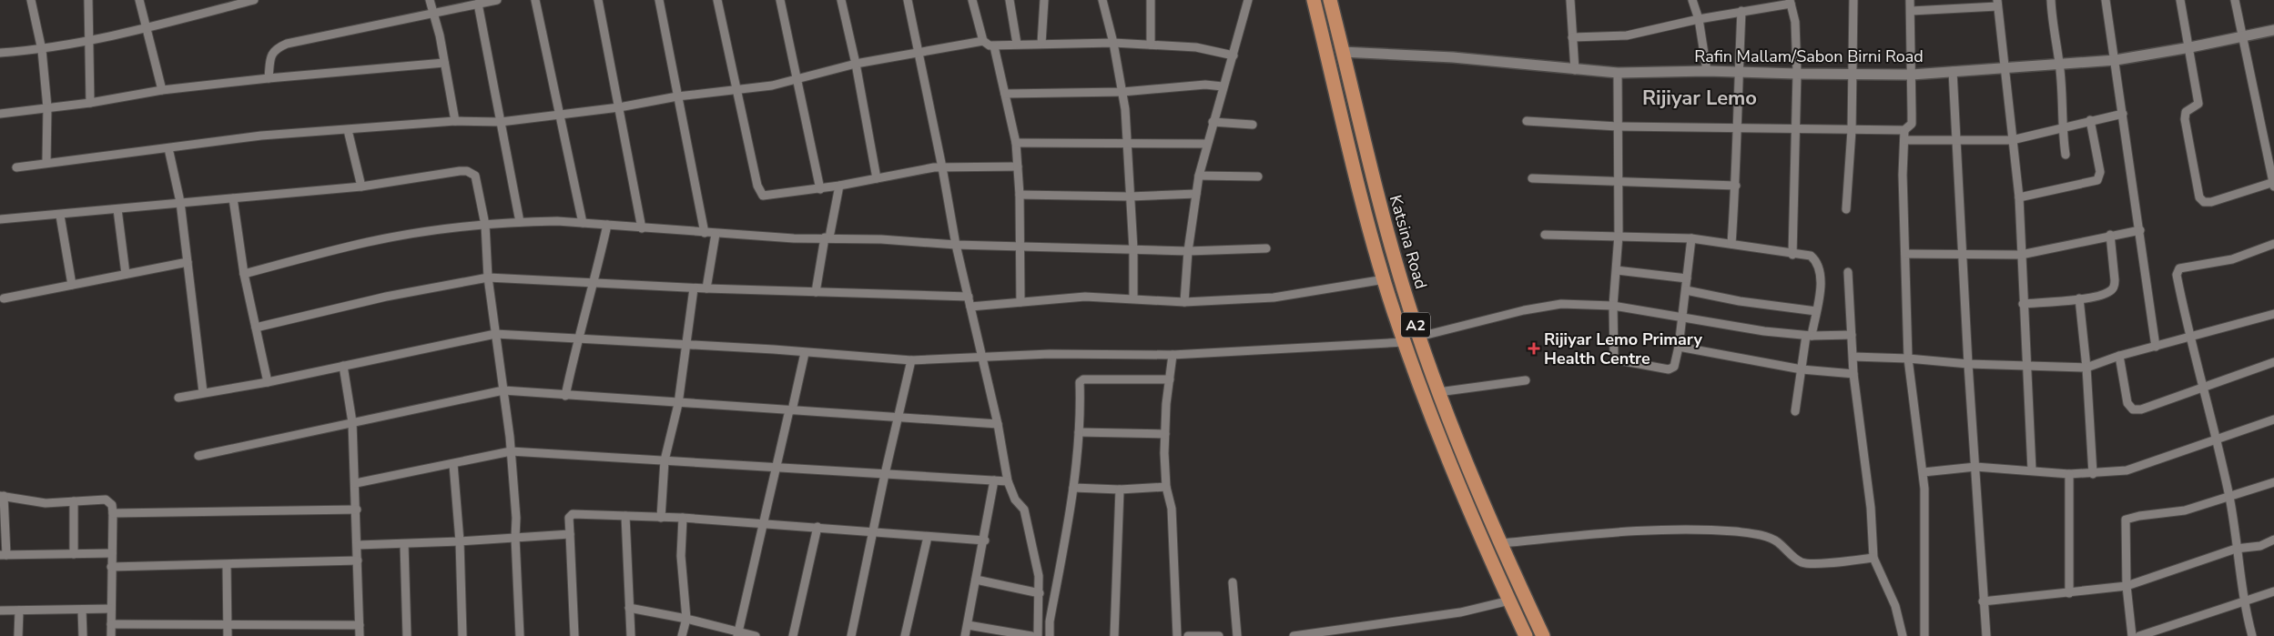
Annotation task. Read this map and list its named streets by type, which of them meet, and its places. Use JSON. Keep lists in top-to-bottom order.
{
  "streets": {
    "highway": ["Katsina Road", "A2"],
    "street": ["Rafin Mallam/Sabon Birni Road"]
  },
  "crossings": [
    ["Rafin Mallam/Sabon Birni Road", "Katsina Road"]
  ],
  "districts": ["Rijiyar Lemo"],
  "places": {
    "health": ["Rijiyar Lemo Primary Health Centre"]
  }
}
